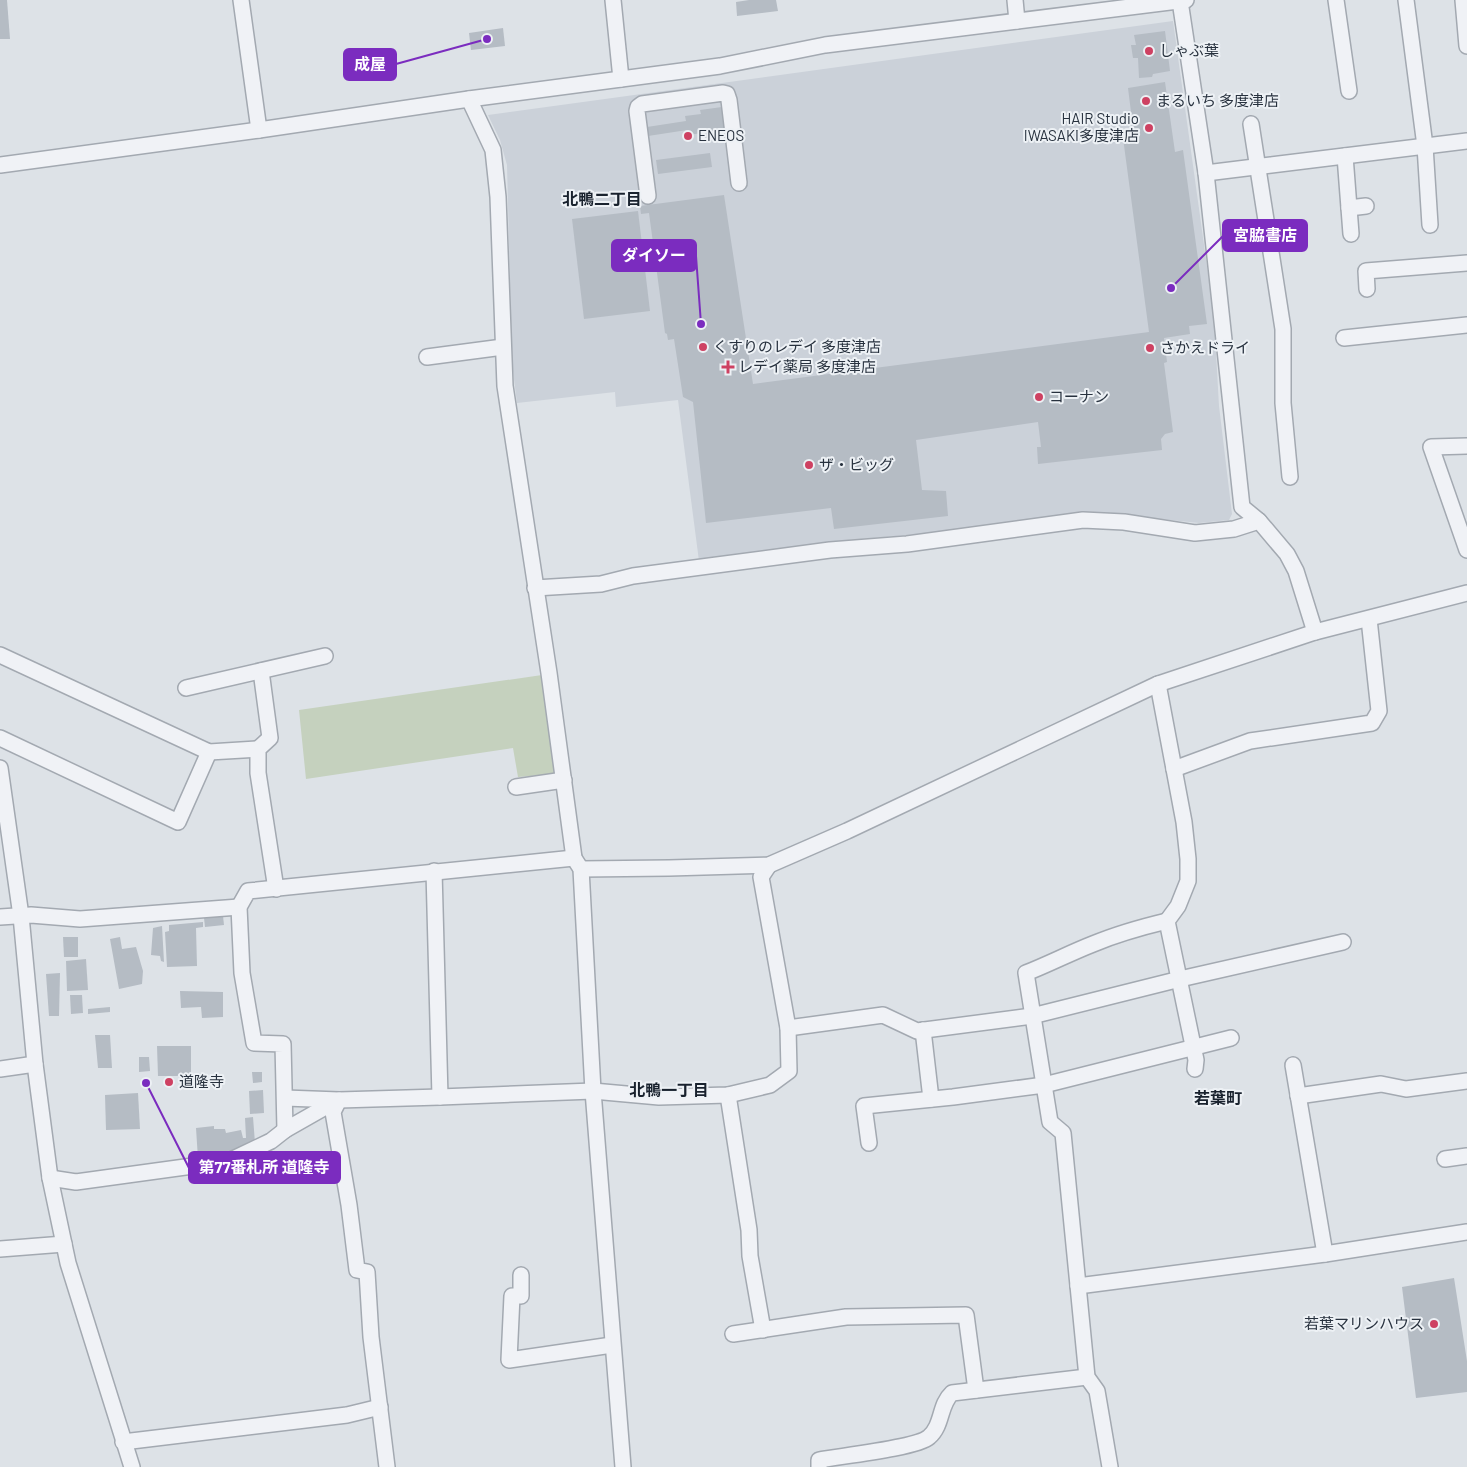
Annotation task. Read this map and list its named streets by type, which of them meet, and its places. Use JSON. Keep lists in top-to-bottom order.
{
  "districts": ["北鴨二丁目", "北鴨一丁目", "若葉町"],
  "places": {
    "other": [
      "成屋",
      "しゃぶ葉",
      "まるいち 多度津店",
      "HAIR Studio IWASAKI多度津店",
      "ENEOS",
      "宮脇書店",
      "ダイソー",
      "くすりのレデイ 多度津店",
      "さかえドライ",
      "コーナン",
      "ザ・ビッグ",
      "道隆寺",
      "第77番札所 道隆寺",
      "若葉マリンハウス"
    ],
    "health": ["レデイ薬局 多度津店"]
  }
}
